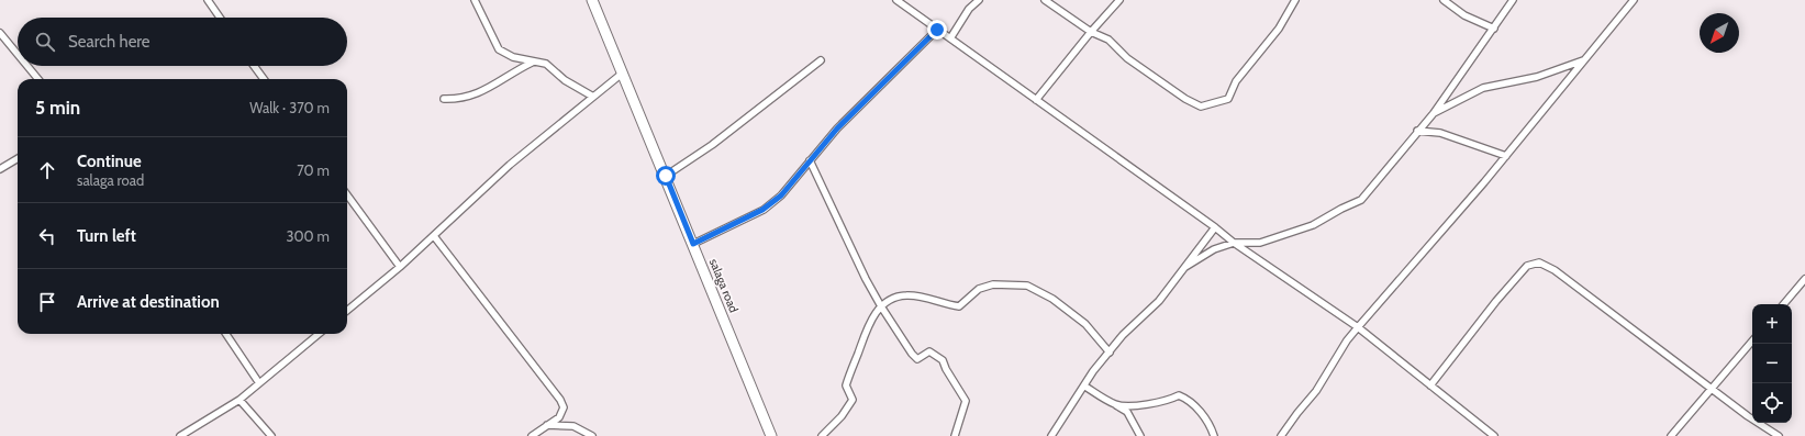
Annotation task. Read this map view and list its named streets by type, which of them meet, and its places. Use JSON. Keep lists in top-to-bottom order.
{
  "streets": {
    "main road": ["salaga road"]
  },
  "north": "bottom left",
  "page": {
    "search": "Search here",
    "heading": ["5 min", "Walk · 370 m"],
    "list": [
      ["Continue", "salaga road", "70 m"],
      ["Turn left", "300 m"],
      "Arrive at destination"
    ],
    "map_buttons": ["+", "−"]
  }
}
